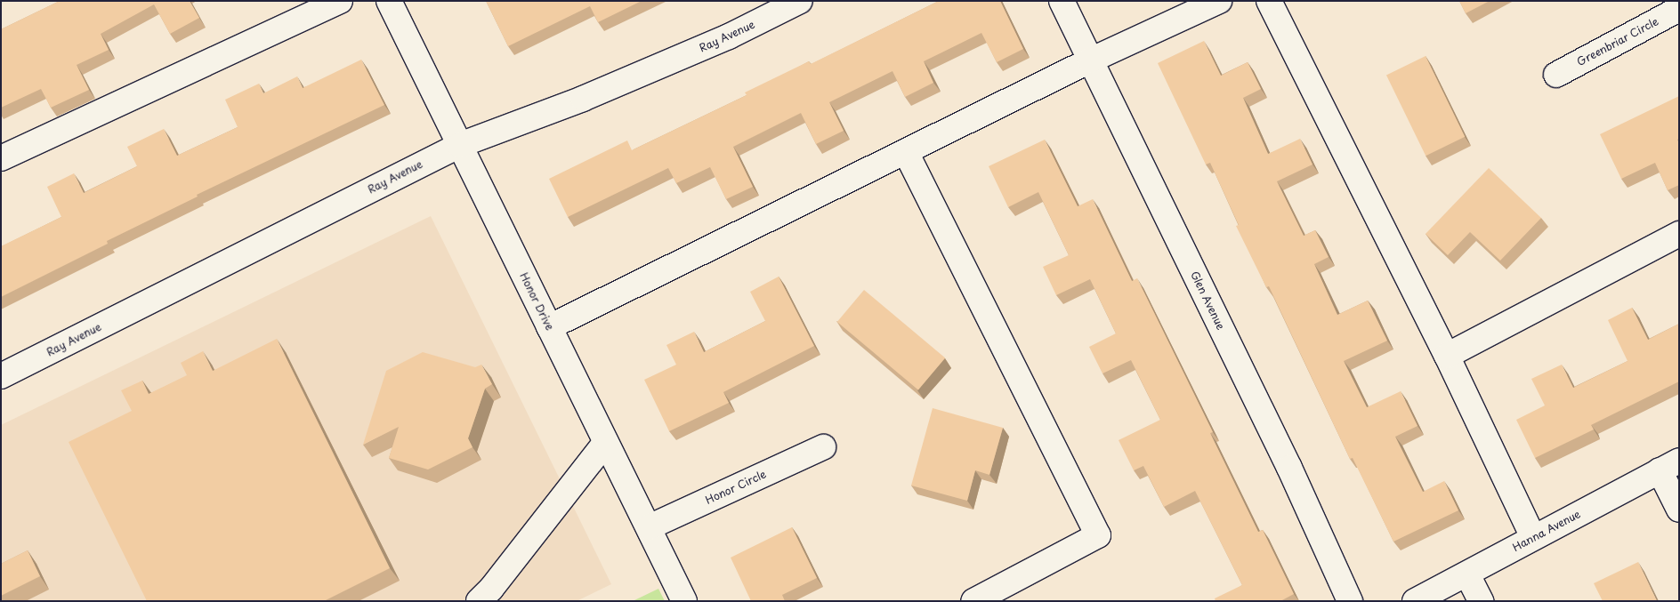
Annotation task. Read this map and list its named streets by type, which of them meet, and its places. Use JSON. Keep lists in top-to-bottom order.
{
  "streets": {
    "street": [
      "Ray Avenue",
      "Greenbriar Circle",
      "Glen Avenue",
      "Honor Drive",
      "Honor Circle",
      "Hanna Avenue"
    ]
  },
  "crossings": [
    ["Ray Avenue", "Honor Drive"],
    ["Honor Drive", "Honor Circle"]
  ]
}
